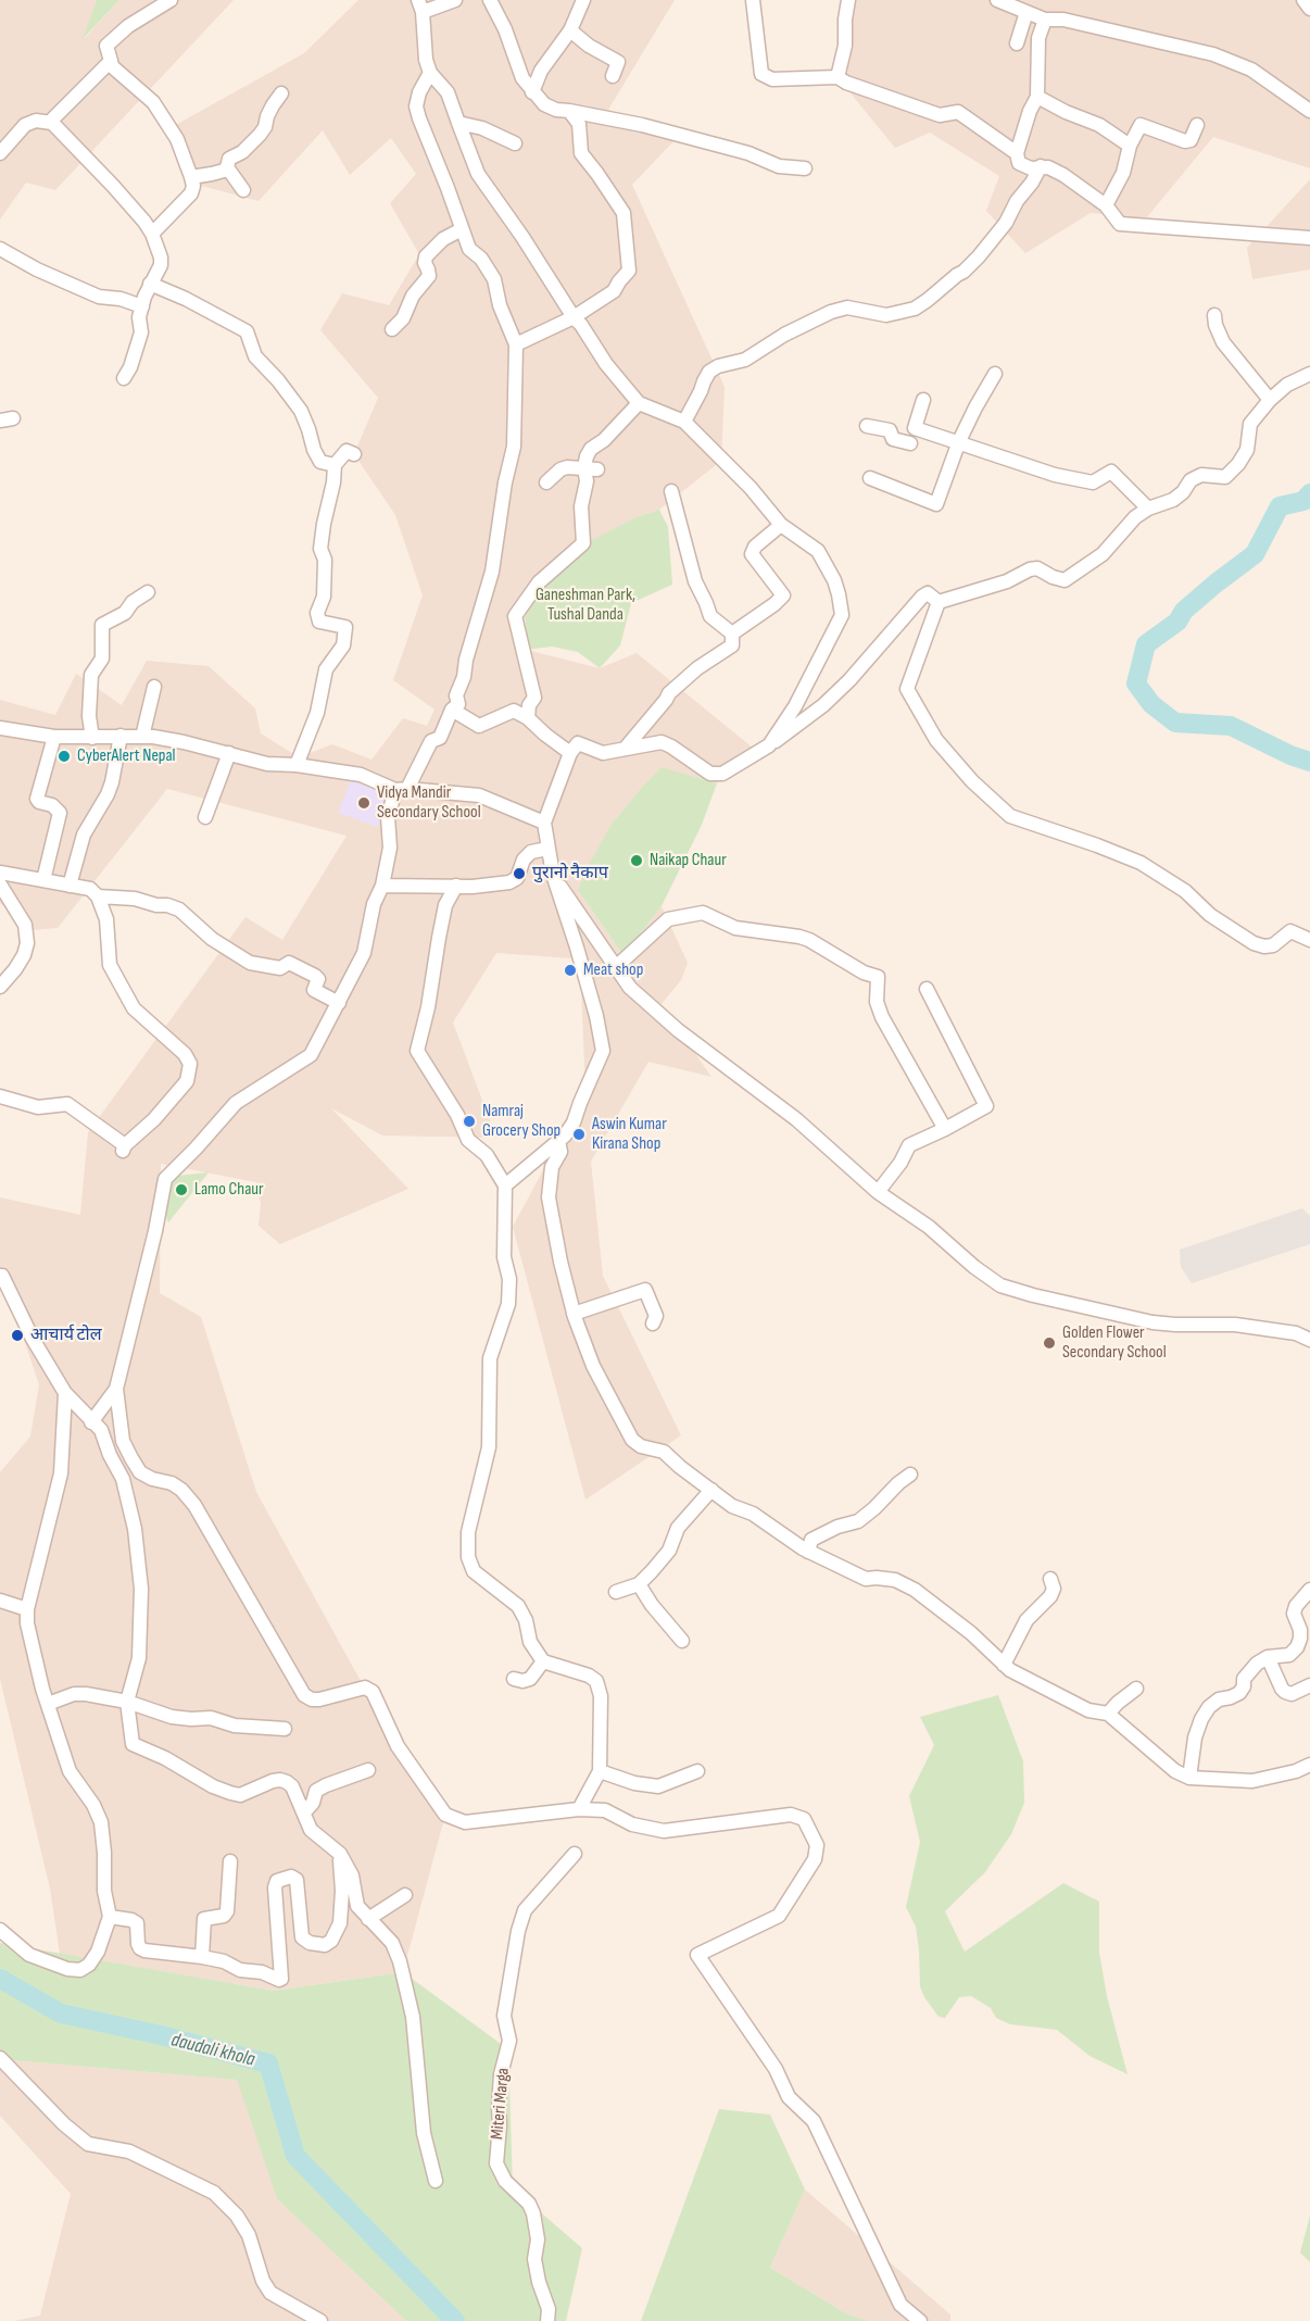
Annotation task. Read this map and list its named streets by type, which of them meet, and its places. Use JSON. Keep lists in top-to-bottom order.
{
  "streets": {
    "street": ["Miteri Marga"]
  },
  "water": ["daudali khola"],
  "parks": ["Ganeshman Park, Tushal Danda"],
  "places": [
    "CyberAlert Nepal",
    "Vidya Mandir Secondary School",
    "Naikap Chaur",
    "पुरानो नैकाप",
    "Meat shop",
    "Namraj Grocery Shop",
    "Aswin Kumar Kirana Shop",
    "Lamo Chaur",
    "आचार्य टोल",
    "Golden Flower Secondary School"
  ]
}
